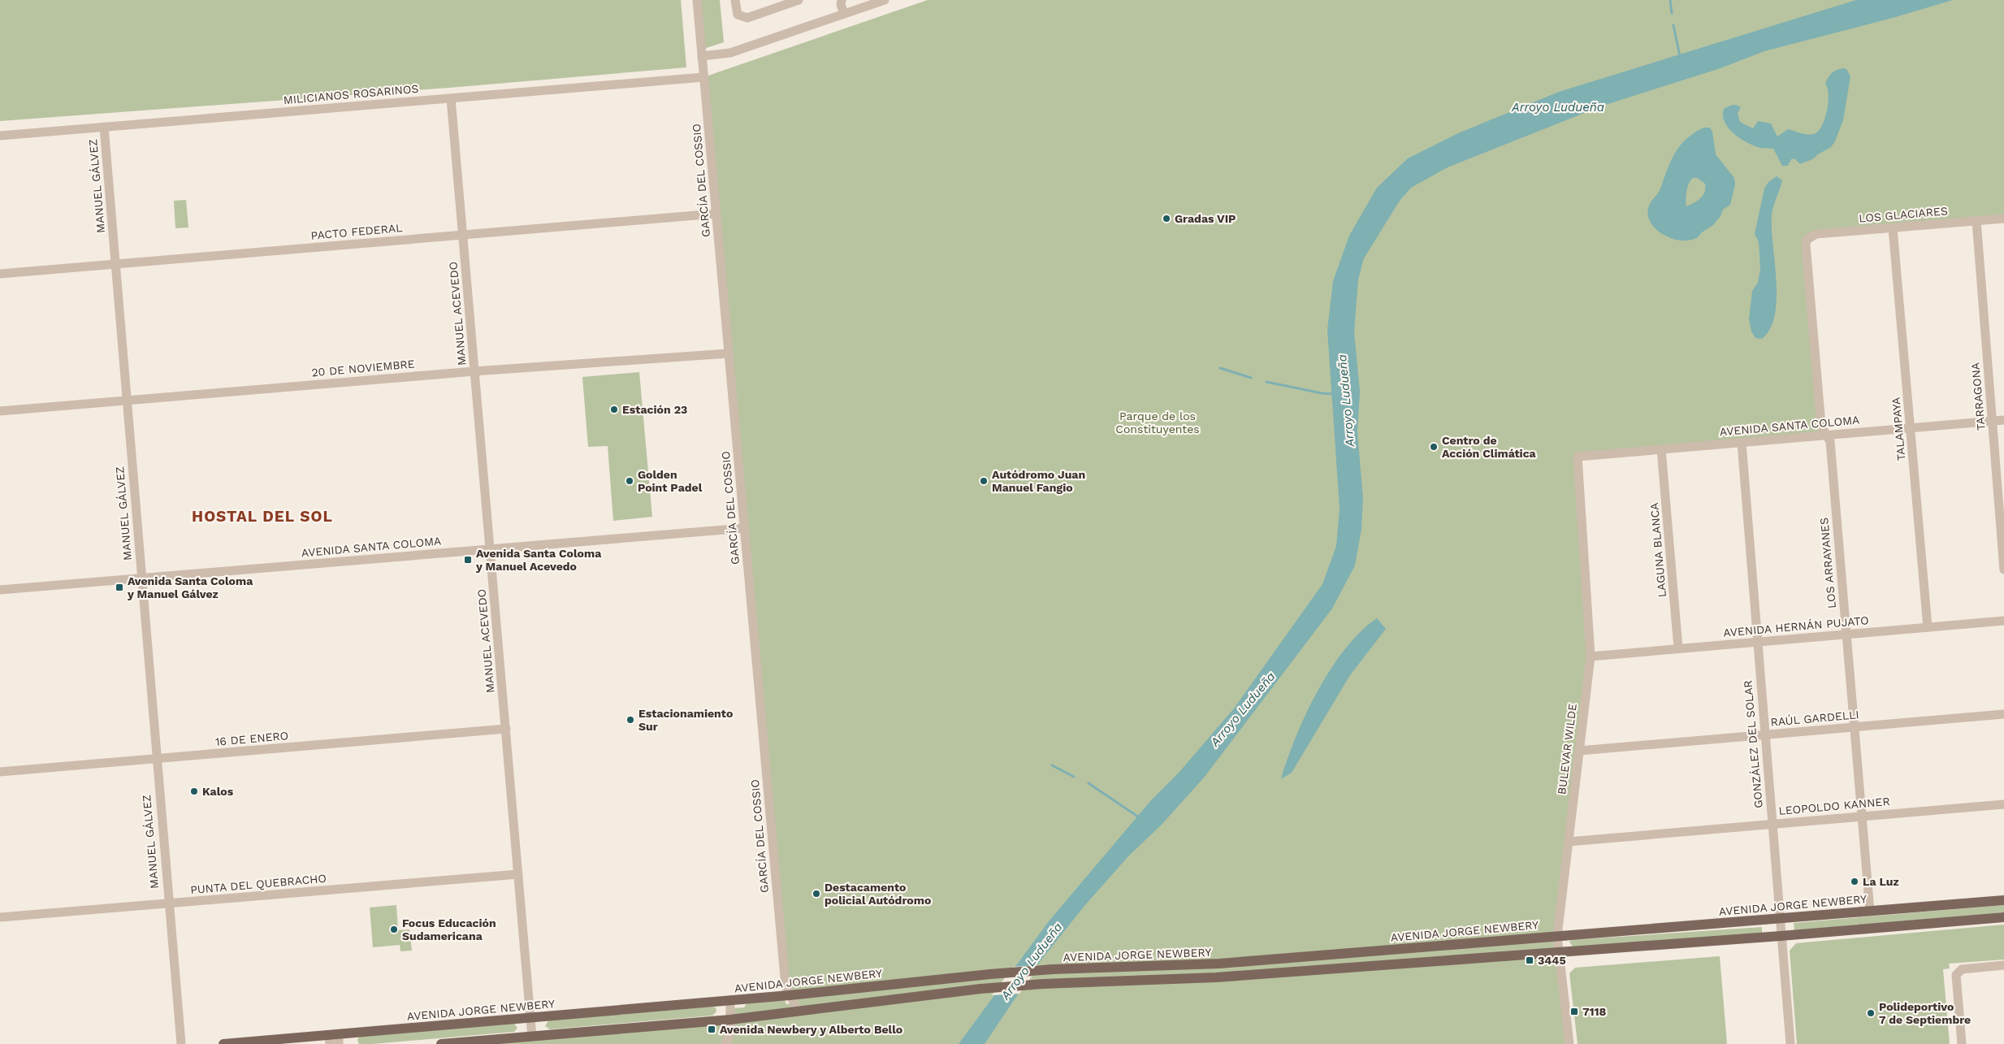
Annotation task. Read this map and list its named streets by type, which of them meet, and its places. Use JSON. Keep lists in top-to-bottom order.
{
  "streets": {
    "main road": ["AVENIDA JORGE NEWBERY"],
    "street": [
      "MILICIANOS ROSARINOS",
      "GARCÍA DEL COSSIO",
      "MANUEL GÁLVEZ",
      "LOS GLACIARES",
      "PACTO FEDERAL",
      "MANUEL ACEVEDO",
      "20 DE NOVIEMBRE",
      "TARRAGONA",
      "AVENIDA SANTA COLOMA",
      "TALAMPAYA",
      "LAGUNA BLANCA",
      "LOS ARRAYANES",
      "AVENIDA HERNÁN PUJATO",
      "RAÚL GARDELLI",
      "16 DE ENERO",
      "GONZÁLEZ DEL SOLAR",
      "BULEVAR WILDE",
      "LEOPOLDO KANNER",
      "PUNTA DEL QUEBRACHO"
    ]
  },
  "crossings": [
    ["MILICIANOS ROSARINOS", "GARCÍA DEL COSSIO"],
    ["MILICIANOS ROSARINOS", "MANUEL GÁLVEZ"],
    ["MILICIANOS ROSARINOS", "MANUEL ACEVEDO"],
    ["GARCÍA DEL COSSIO", "PACTO FEDERAL"],
    ["GARCÍA DEL COSSIO", "20 DE NOVIEMBRE"],
    ["GARCÍA DEL COSSIO", "AVENIDA SANTA COLOMA"],
    ["GARCÍA DEL COSSIO", "AVENIDA JORGE NEWBERY"],
    ["MANUEL GÁLVEZ", "PACTO FEDERAL"],
    ["MANUEL GÁLVEZ", "20 DE NOVIEMBRE"],
    ["MANUEL GÁLVEZ", "AVENIDA SANTA COLOMA"],
    ["MANUEL GÁLVEZ", "16 DE ENERO"],
    ["MANUEL GÁLVEZ", "PUNTA DEL QUEBRACHO"],
    ["LOS GLACIARES", "TARRAGONA"],
    ["LOS GLACIARES", "TALAMPAYA"],
    ["LOS GLACIARES", "LOS ARRAYANES"],
    ["PACTO FEDERAL", "MANUEL ACEVEDO"],
    ["MANUEL ACEVEDO", "20 DE NOVIEMBRE"],
    ["MANUEL ACEVEDO", "AVENIDA SANTA COLOMA"],
    ["MANUEL ACEVEDO", "16 DE ENERO"],
    ["MANUEL ACEVEDO", "PUNTA DEL QUEBRACHO"],
    ["MANUEL ACEVEDO", "AVENIDA JORGE NEWBERY"],
    ["TARRAGONA", "AVENIDA SANTA COLOMA"],
    ["AVENIDA SANTA COLOMA", "TALAMPAYA"],
    ["AVENIDA SANTA COLOMA", "LAGUNA BLANCA"],
    ["AVENIDA SANTA COLOMA", "LOS ARRAYANES"],
    ["AVENIDA SANTA COLOMA", "GONZÁLEZ DEL SOLAR"],
    ["AVENIDA SANTA COLOMA", "BULEVAR WILDE"],
    ["TALAMPAYA", "AVENIDA HERNÁN PUJATO"],
    ["LAGUNA BLANCA", "AVENIDA HERNÁN PUJATO"],
    ["LOS ARRAYANES", "AVENIDA HERNÁN PUJATO"],
    ["LOS ARRAYANES", "RAÚL GARDELLI"],
    ["LOS ARRAYANES", "LEOPOLDO KANNER"],
    ["LOS ARRAYANES", "AVENIDA JORGE NEWBERY"],
    ["AVENIDA HERNÁN PUJATO", "GONZÁLEZ DEL SOLAR"],
    ["AVENIDA HERNÁN PUJATO", "BULEVAR WILDE"],
    ["RAÚL GARDELLI", "GONZÁLEZ DEL SOLAR"],
    ["RAÚL GARDELLI", "BULEVAR WILDE"],
    ["GONZÁLEZ DEL SOLAR", "LEOPOLDO KANNER"],
    ["GONZÁLEZ DEL SOLAR", "AVENIDA JORGE NEWBERY"],
    ["BULEVAR WILDE", "LEOPOLDO KANNER"],
    ["BULEVAR WILDE", "AVENIDA JORGE NEWBERY"]
  ],
  "districts": ["HOSTAL DEL SOL"],
  "water": ["Arroyo Ludueña"],
  "parks": ["Parque de los Constituyentes"],
  "places": {
    "other": [
      "Gradas VIP",
      "Estación 23",
      "Centro de Acción Climática",
      "Golden Point Padel",
      "Autódromo Juan Manuel Fangio",
      "Estacionamiento Sur",
      "Kalos",
      "La Luz",
      "Destacamento policial Autódromo",
      "Focus Educación Sudamericana",
      "Polideportivo 7 de Septiembre"
    ],
    "transit": [
      "Avenida Santa Coloma y Manuel Acevedo",
      "Avenida Santa Coloma y Manuel Gálvez",
      "3445",
      "7118",
      "Avenida Newbery y Alberto Bello"
    ]
  }
}
